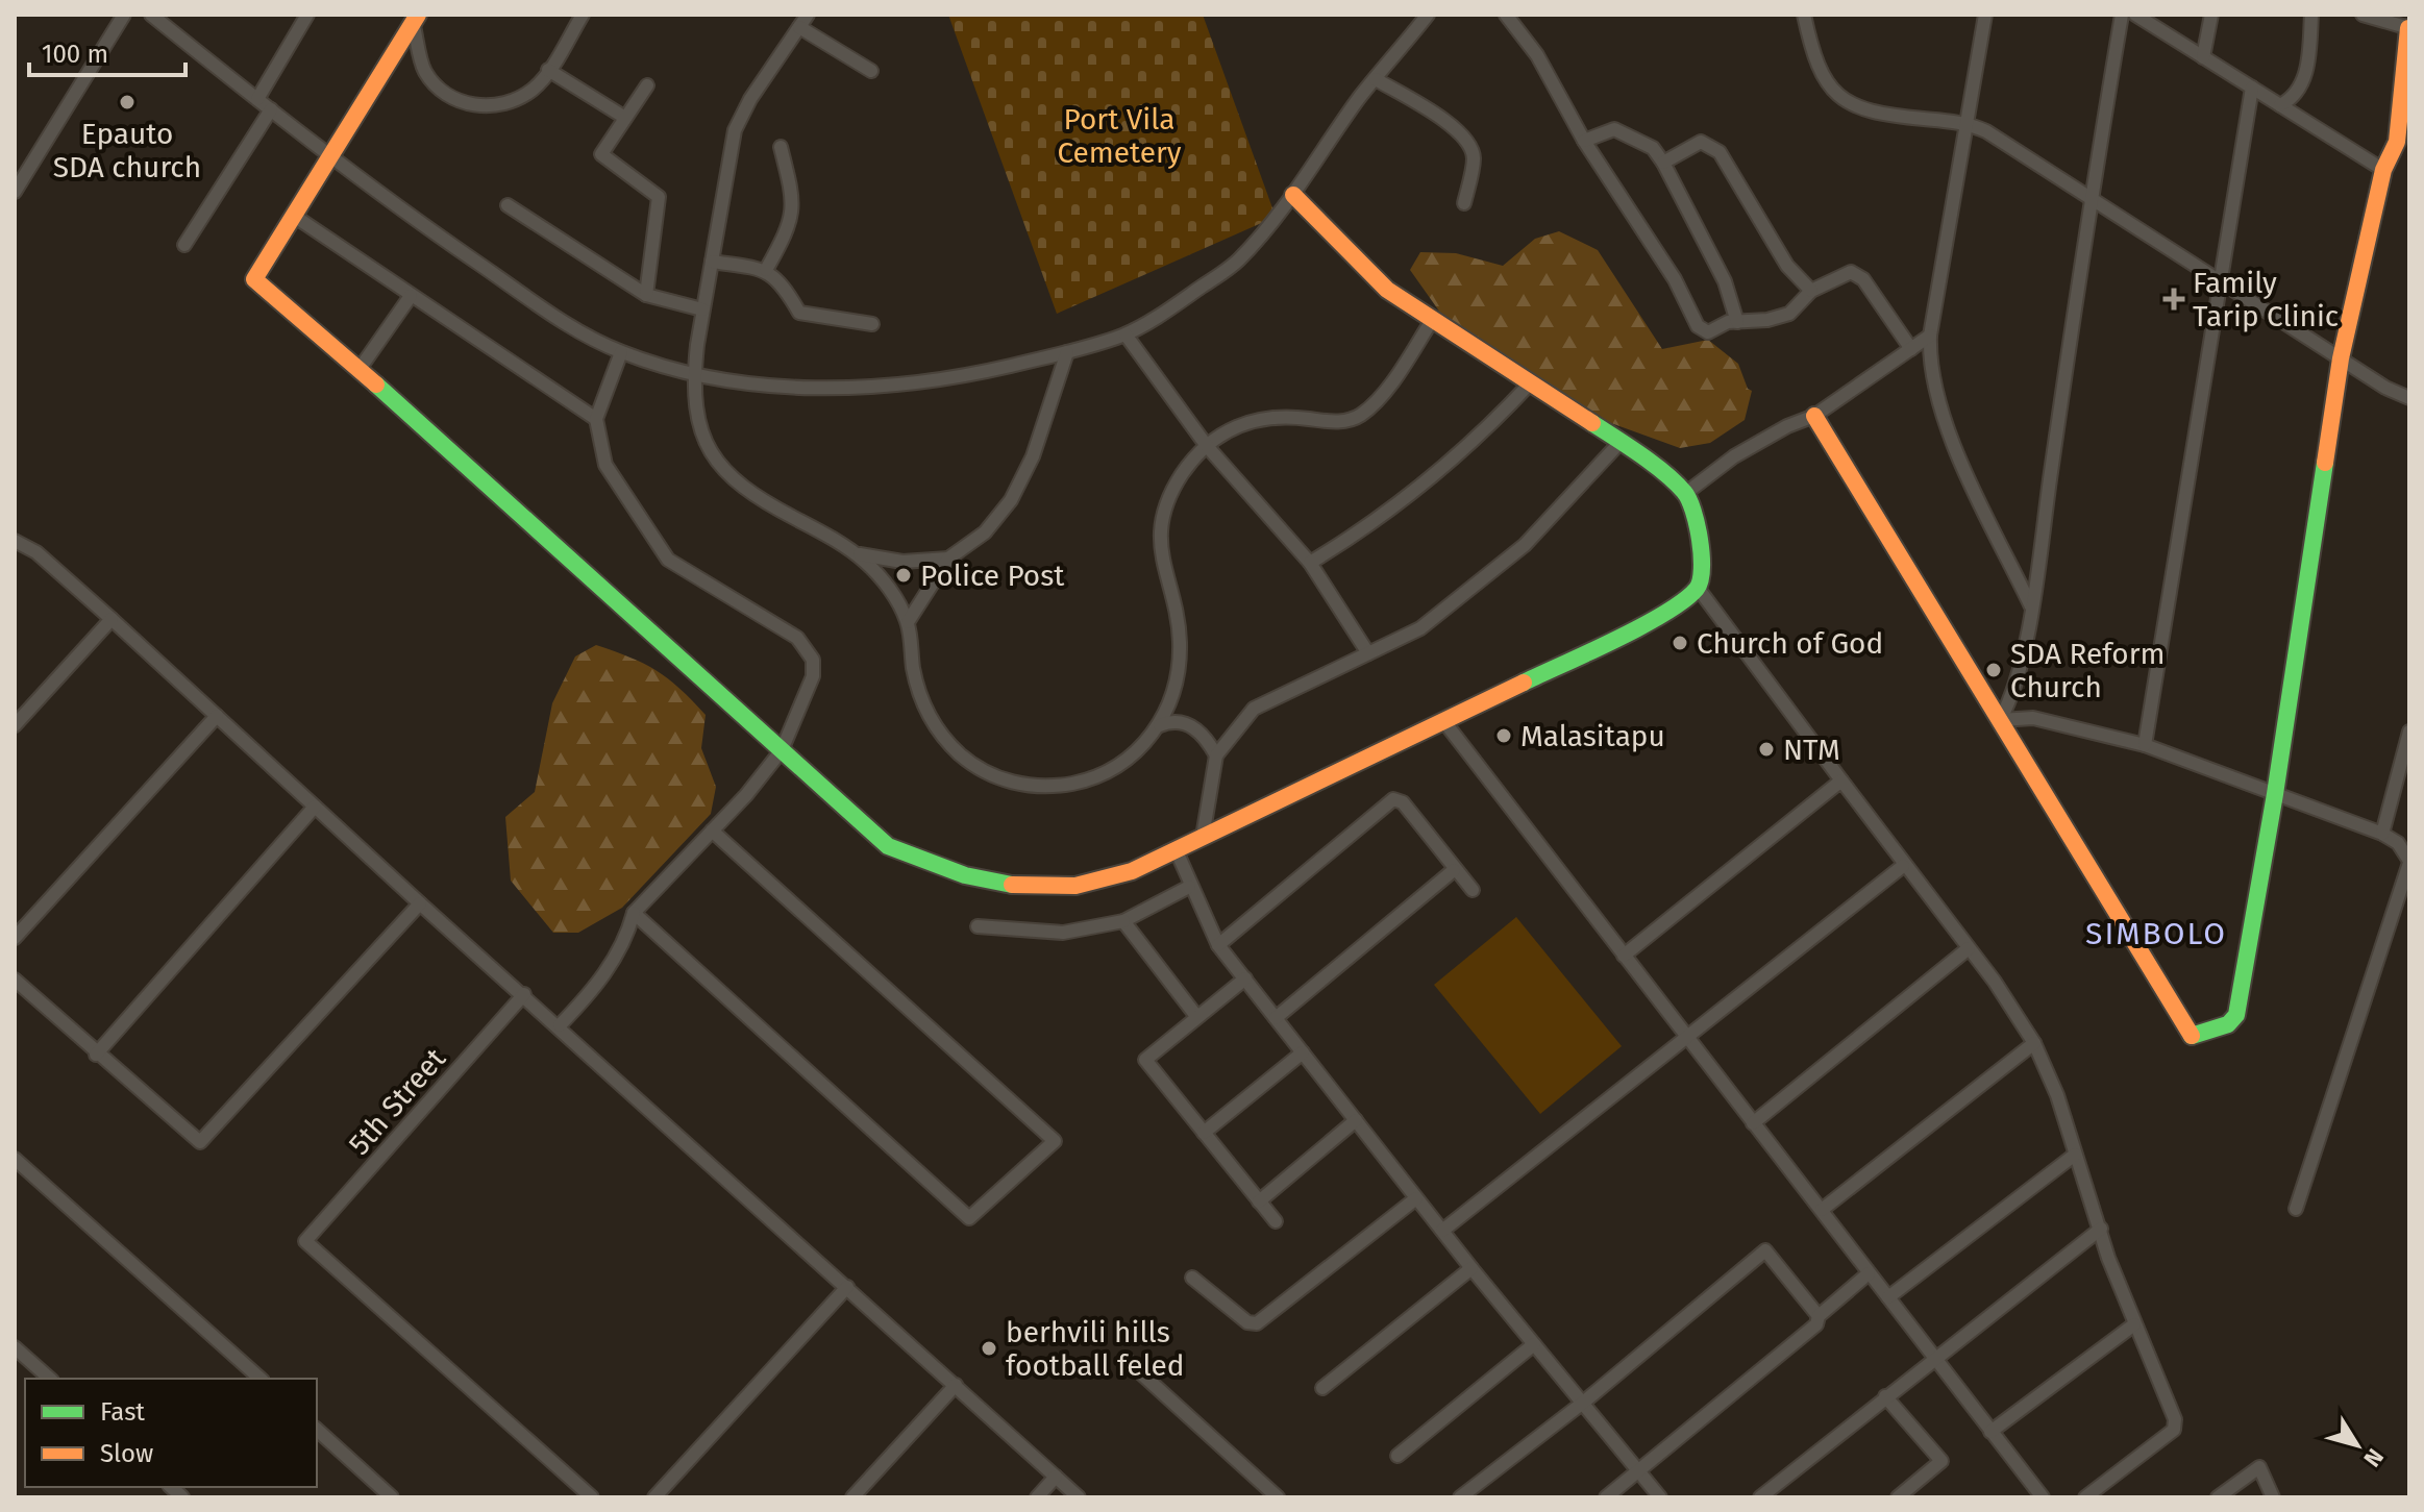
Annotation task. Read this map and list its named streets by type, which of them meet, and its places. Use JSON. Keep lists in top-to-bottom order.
{
  "streets": {
    "street": ["5th Street"]
  },
  "districts": ["SIMBOLO"],
  "parks": ["Port Vila Cemetery"],
  "places": {
    "other": [
      "Epauto SDA church",
      "Police Post",
      "Church of God",
      "SDA Reform Church",
      "Malasitapu",
      "NTM",
      "berhvili hills football feled"
    ],
    "health": ["Family Tarip Clinic"]
  },
  "legend": ["Fast", "Slow"],
  "scale_bar": "100 m",
  "north": "bottom right"
}
